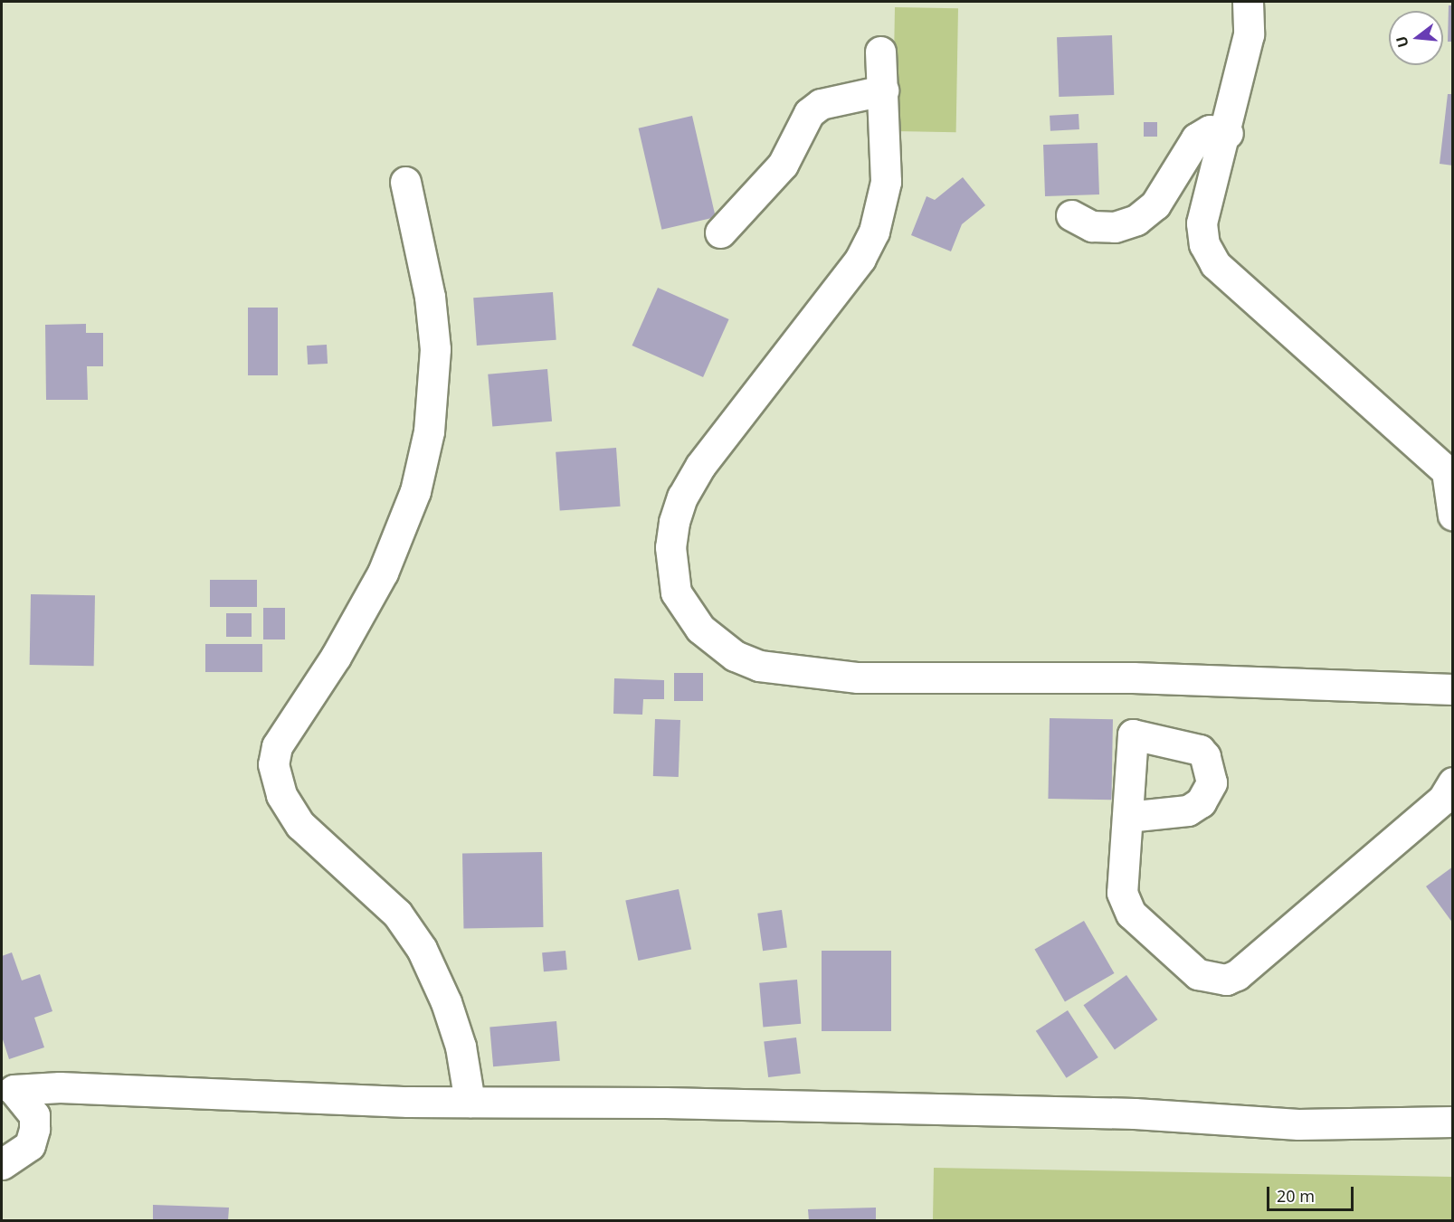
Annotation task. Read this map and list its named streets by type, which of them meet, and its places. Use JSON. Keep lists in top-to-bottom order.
{
  "scale_bar": "20 m",
  "north": "left"
}
